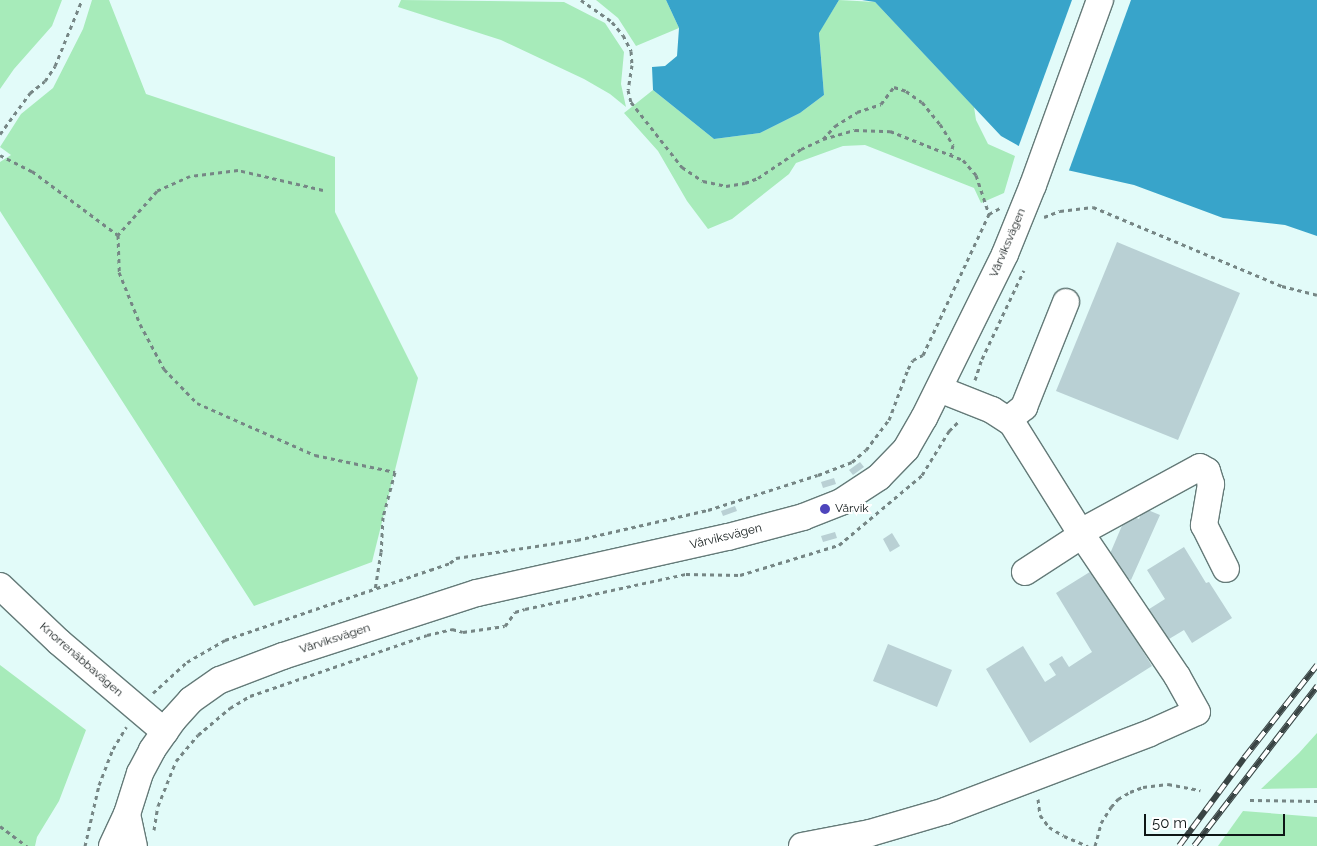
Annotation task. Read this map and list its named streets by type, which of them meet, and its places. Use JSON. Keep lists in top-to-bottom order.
{
  "streets": {
    "street": ["Vårviksvägen", "Knorrenäbbavägen"]
  },
  "crossings": [
    ["Vårviksvägen", "Knorrenäbbavägen"]
  ],
  "places": ["Vårvik"],
  "scale_bar": "50 m"
}
